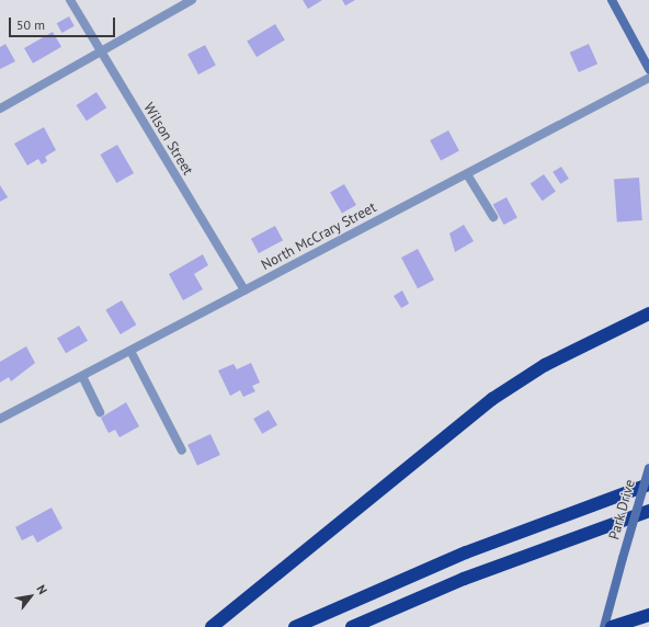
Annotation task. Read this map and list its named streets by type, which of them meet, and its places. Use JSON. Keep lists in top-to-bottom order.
{
  "streets": {
    "main road": ["Park Drive"],
    "street": ["Wilson Street", "North McCrary Street"]
  },
  "crossings": [
    ["Wilson Street", "North McCrary Street"]
  ],
  "scale_bar": "50 m",
  "north": "top right"
}
